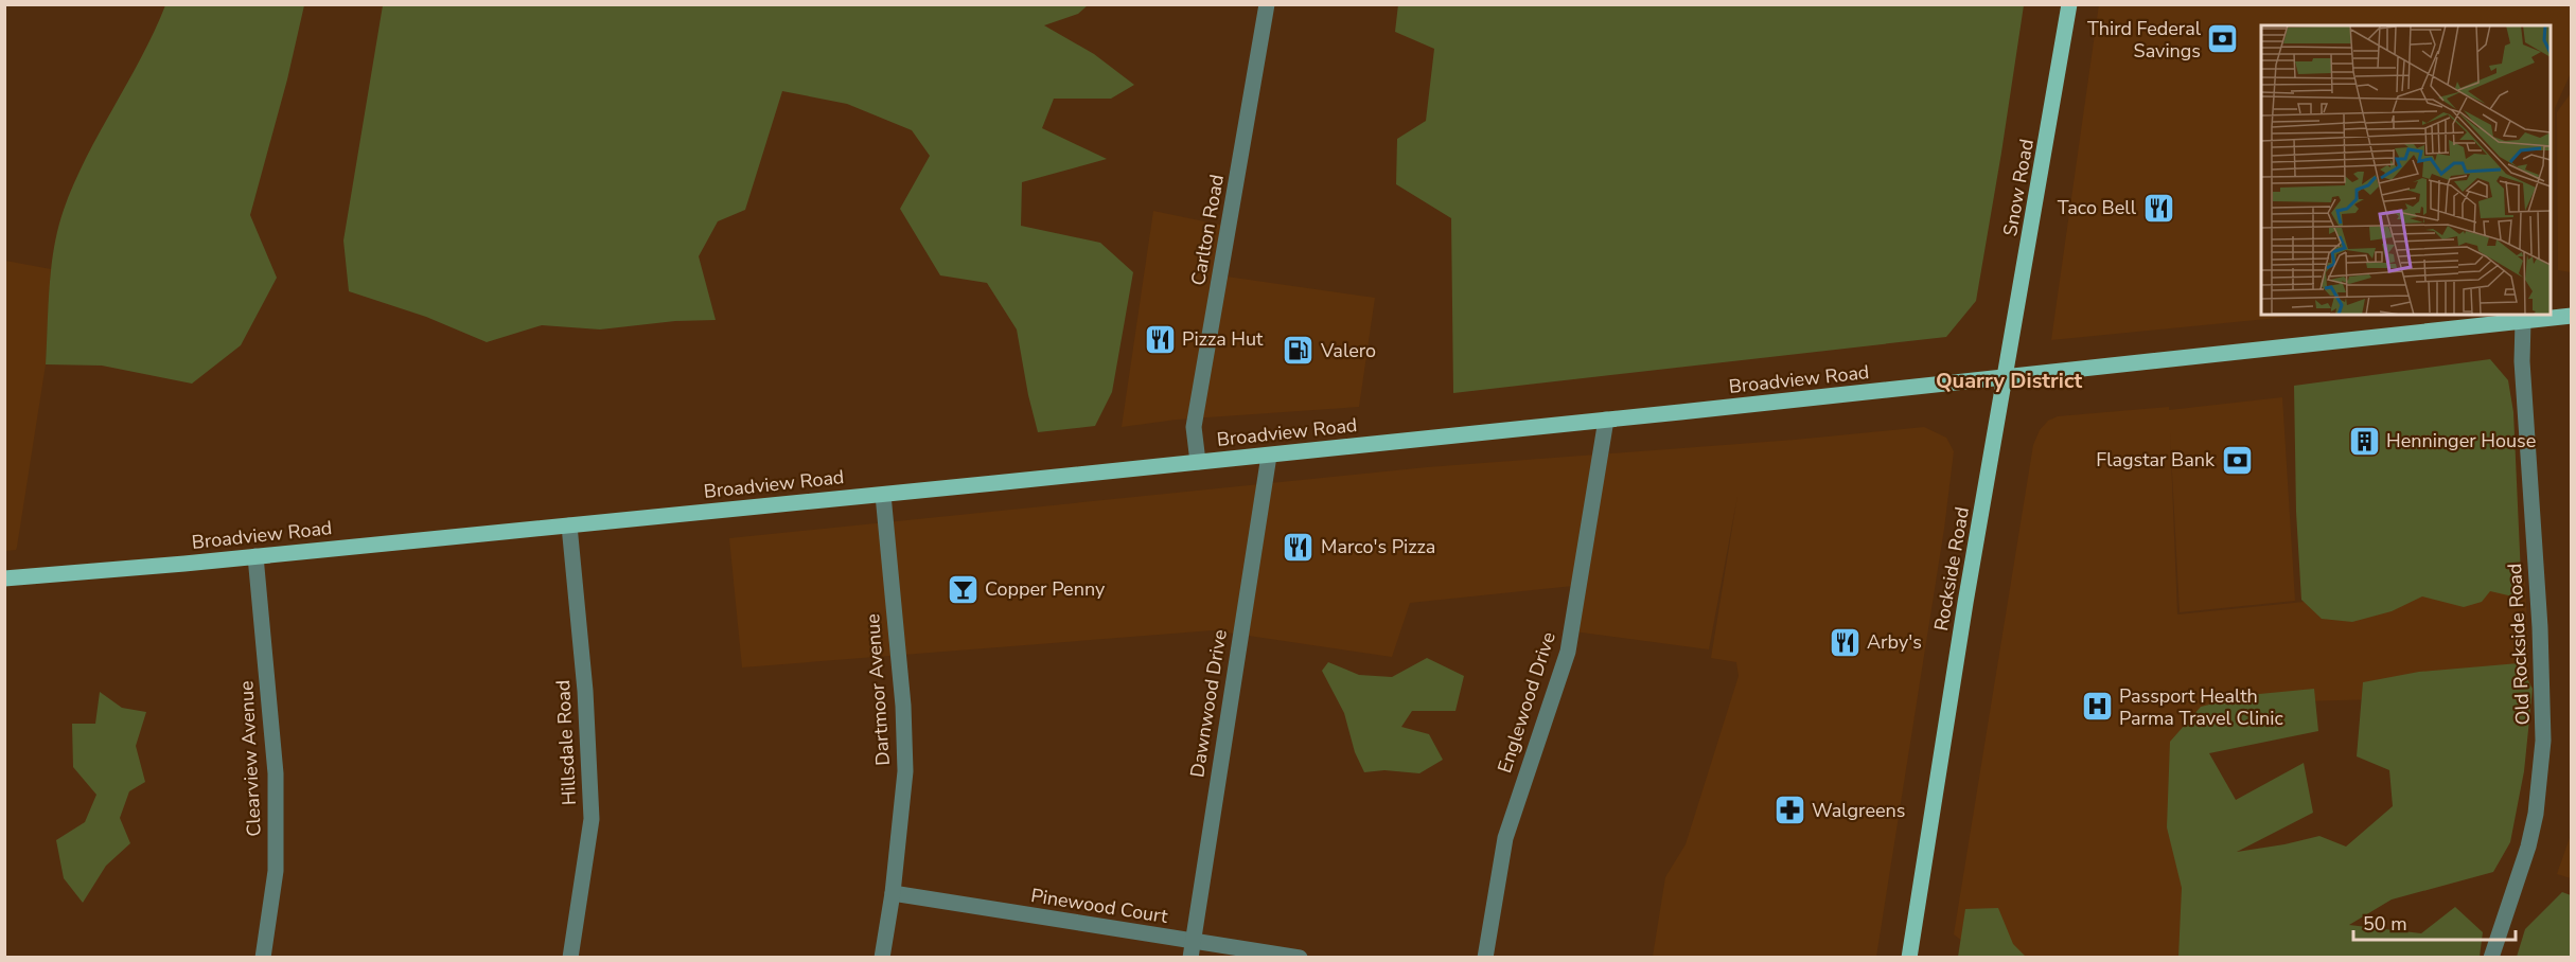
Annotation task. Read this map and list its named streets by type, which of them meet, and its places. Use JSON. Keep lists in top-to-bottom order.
{
  "streets": {
    "main road": ["Snow Road", "Broadview Road", "Rockside Road"],
    "street": [
      "Carlton Road",
      "Old Rockside Road",
      "Dartmoor Avenue",
      "Englewood Drive",
      "Dawnwood Drive",
      "Hillsdale Road",
      "Clearview Avenue",
      "Pinewood Court"
    ]
  },
  "crossings": [
    ["Snow Road", "Broadview Road"],
    ["Snow Road", "Rockside Road"],
    ["Carlton Road", "Broadview Road"],
    ["Broadview Road", "Rockside Road"],
    ["Broadview Road", "Old Rockside Road"],
    ["Broadview Road", "Dartmoor Avenue"],
    ["Broadview Road", "Englewood Drive"],
    ["Broadview Road", "Dawnwood Drive"],
    ["Broadview Road", "Hillsdale Road"],
    ["Broadview Road", "Clearview Avenue"],
    ["Dartmoor Avenue", "Pinewood Court"],
    ["Dawnwood Drive", "Pinewood Court"]
  ],
  "districts": ["Quarry District"],
  "places": {
    "bank": ["Third Federal Savings", "Flagstar Bank"],
    "restaurant": [
      "Taco Bell",
      "Pizza Hut",
      "Marco's Pizza",
      "Arby's"
    ],
    "fuel station": ["Valero"],
    "building": ["Henninger House"],
    "bar": ["Copper Penny"],
    "hospital": ["Passport Health Parma Travel Clinic"],
    "pharmacy": ["Walgreens"]
  },
  "scale_bar": "50 m"
}
